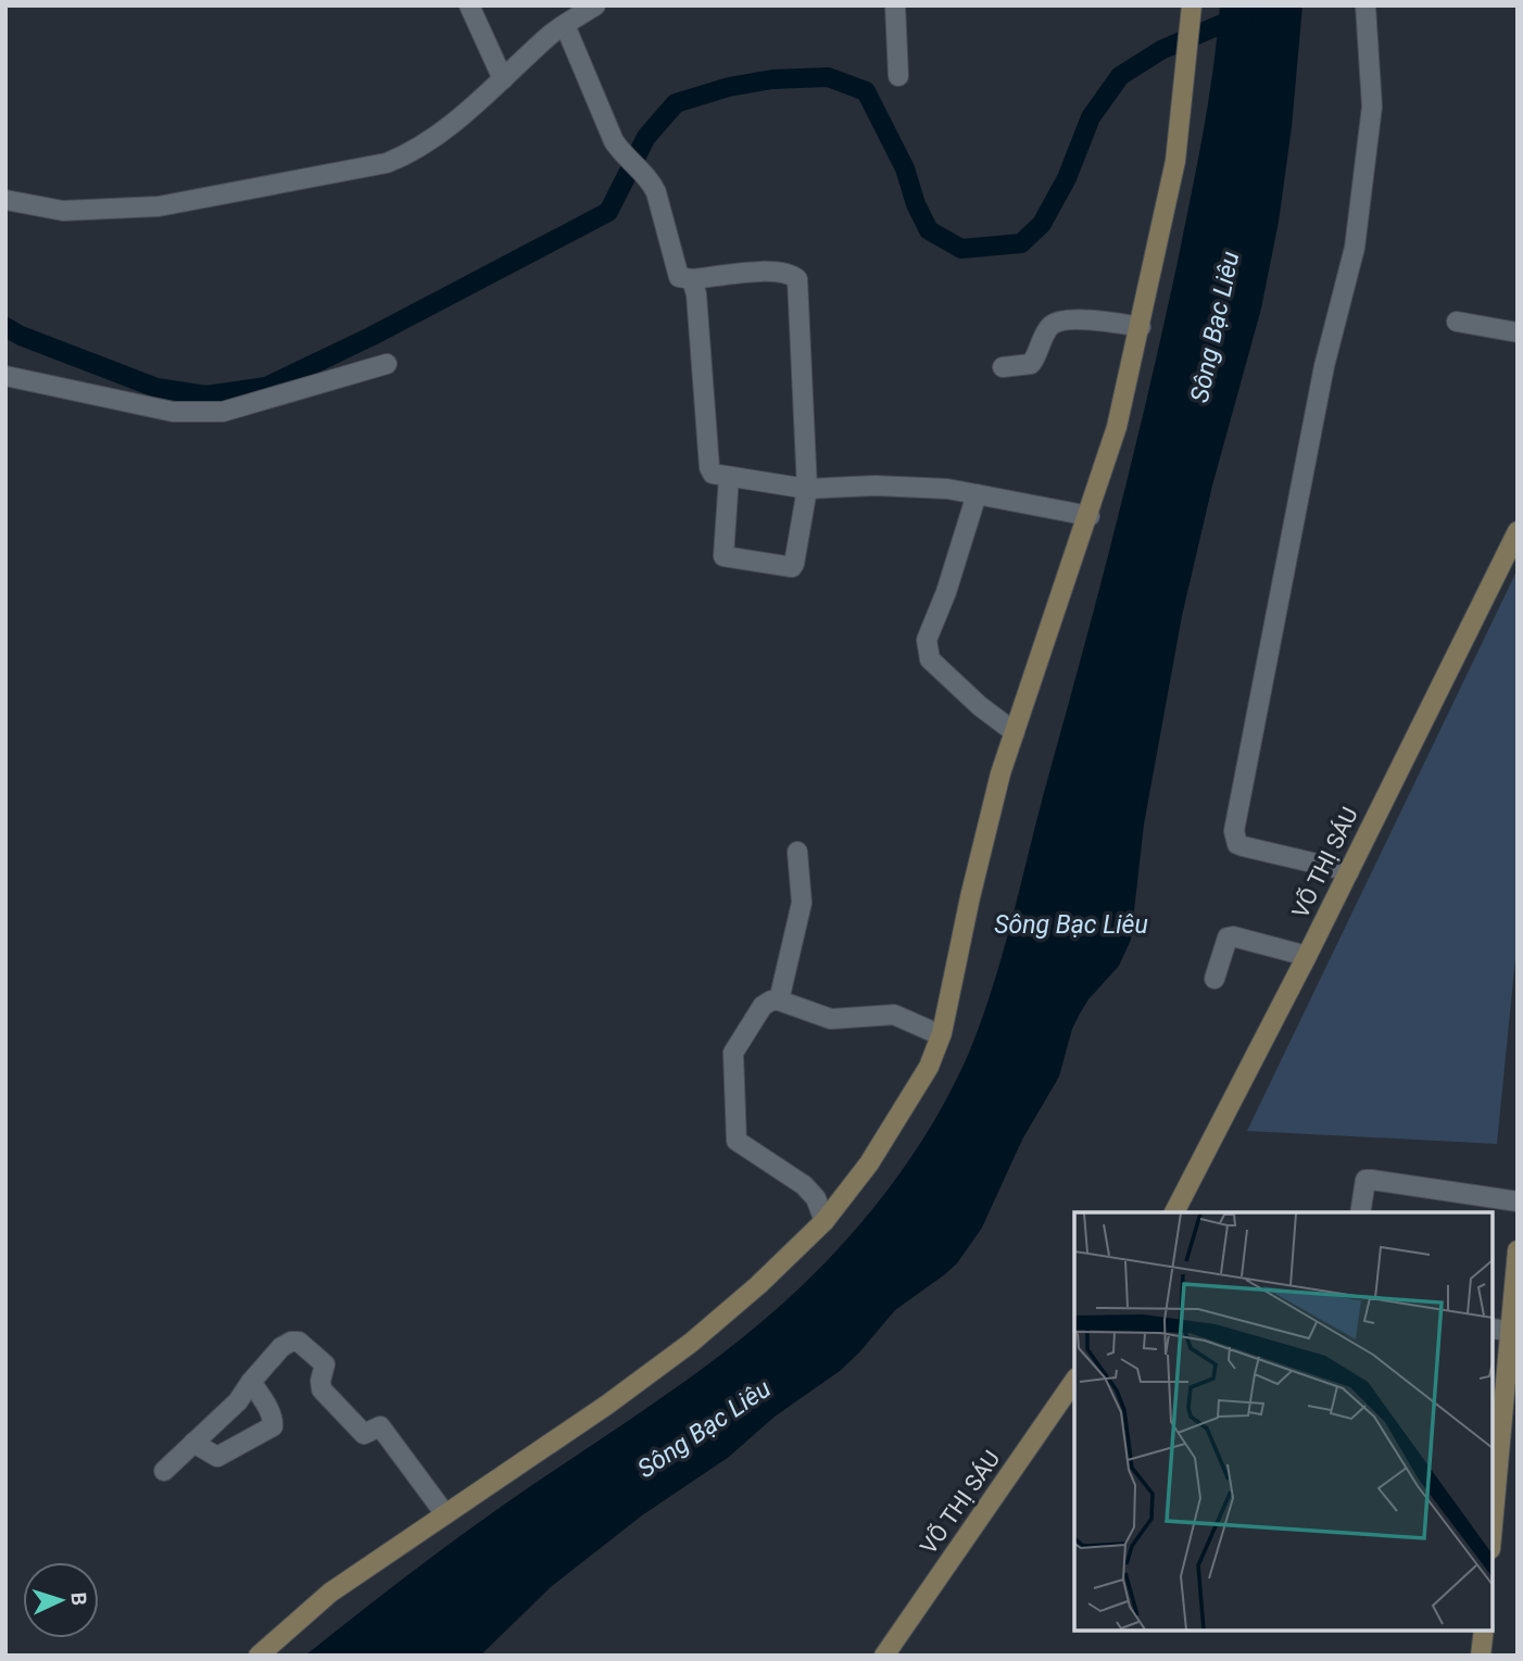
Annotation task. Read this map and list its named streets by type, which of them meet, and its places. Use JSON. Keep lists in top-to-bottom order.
{
  "streets": {
    "street": ["VÕ THỊ SÁU"]
  },
  "water": ["Sông Bạc Liêu"],
  "north": "right"
}
